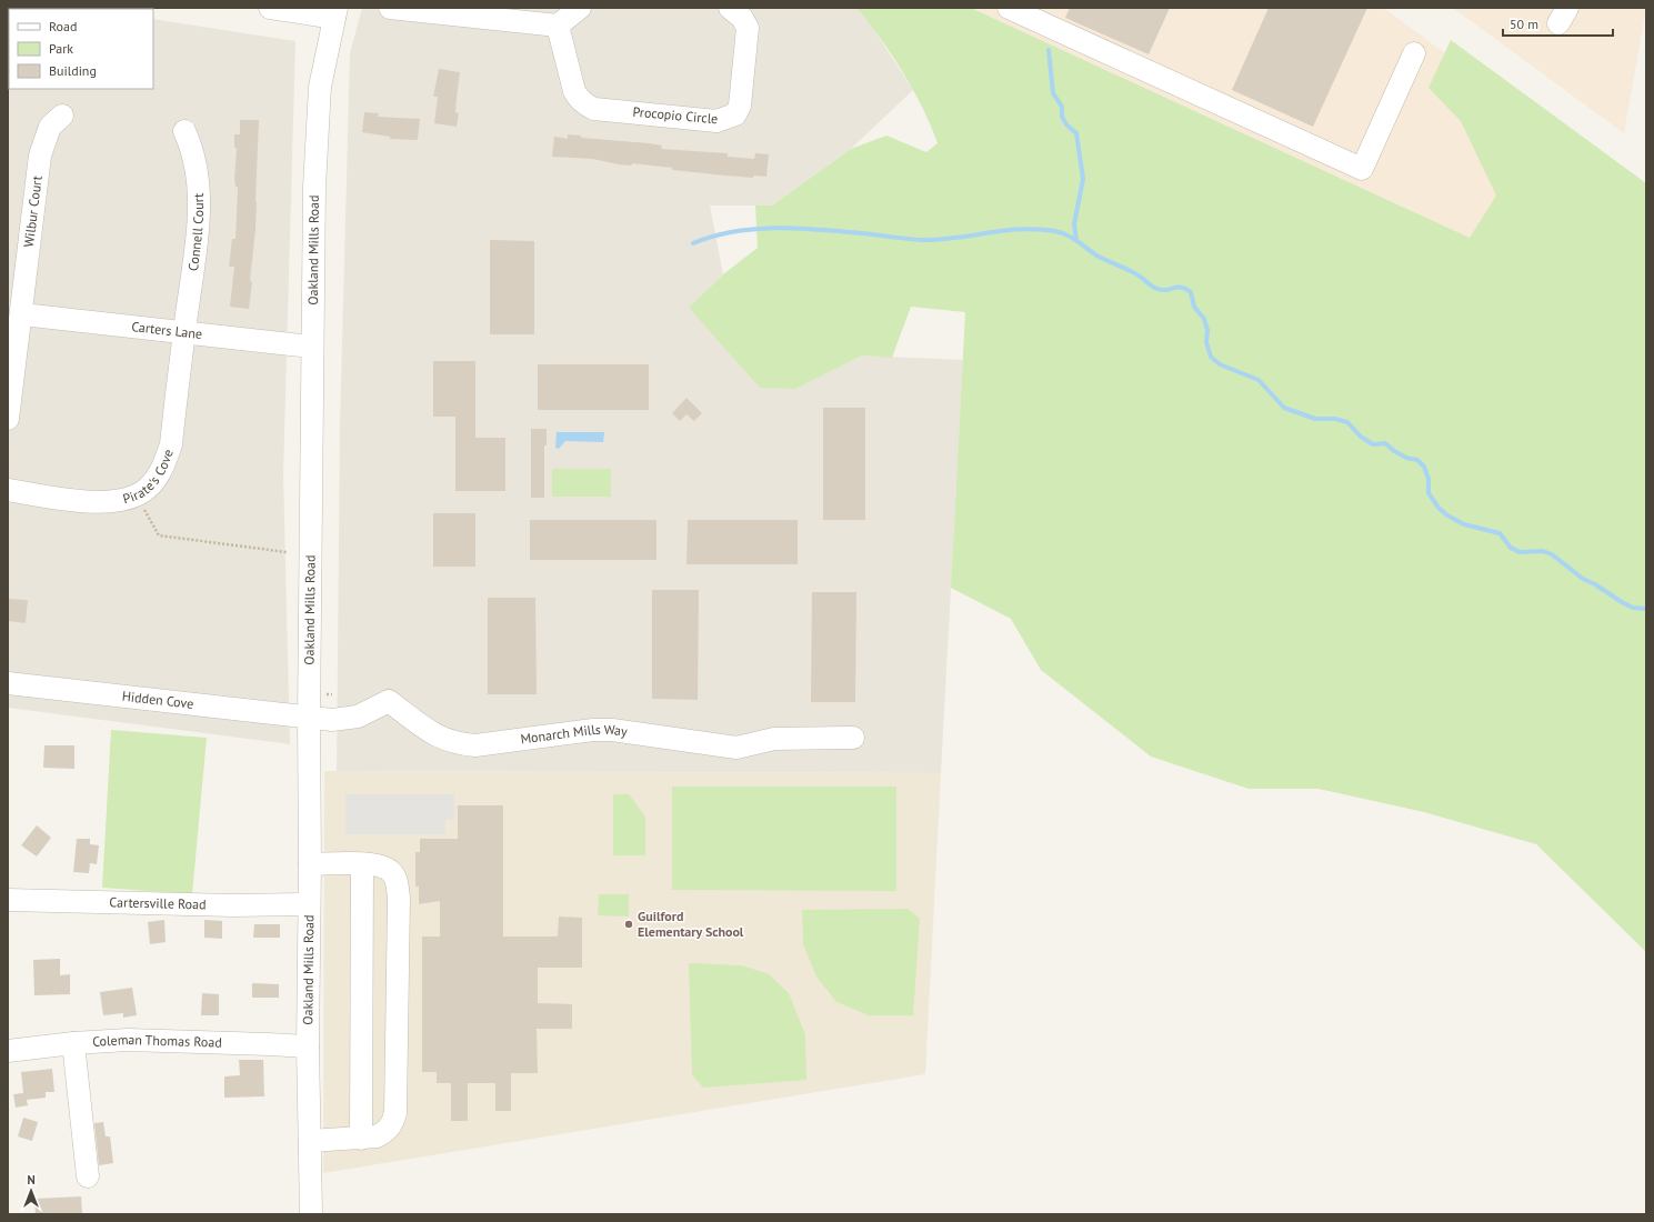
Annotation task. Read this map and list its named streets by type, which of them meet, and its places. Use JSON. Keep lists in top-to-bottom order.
{
  "streets": {
    "street": [
      "Procopio Circle",
      "Wilbur Court",
      "Connell Court",
      "Oakland Mills Road",
      "Carters Lane",
      "Pirate's Cove",
      "Hidden Cove",
      "Monarch Mills Way",
      "Cartersville Road",
      "Coleman Thomas Road"
    ]
  },
  "crossings": [
    ["Wilbur Court", "Carters Lane"],
    ["Connell Court", "Carters Lane"],
    ["Connell Court", "Pirate's Cove"],
    ["Oakland Mills Road", "Carters Lane"],
    ["Oakland Mills Road", "Hidden Cove"],
    ["Oakland Mills Road", "Monarch Mills Way"],
    ["Oakland Mills Road", "Cartersville Road"],
    ["Oakland Mills Road", "Coleman Thomas Road"],
    ["Carters Lane", "Pirate's Cove"],
    ["Hidden Cove", "Monarch Mills Way"]
  ],
  "places": ["Guilford Elementary School"],
  "legend": ["Road", "Park", "Building"],
  "scale_bar": "50 m",
  "north": "top"
}
